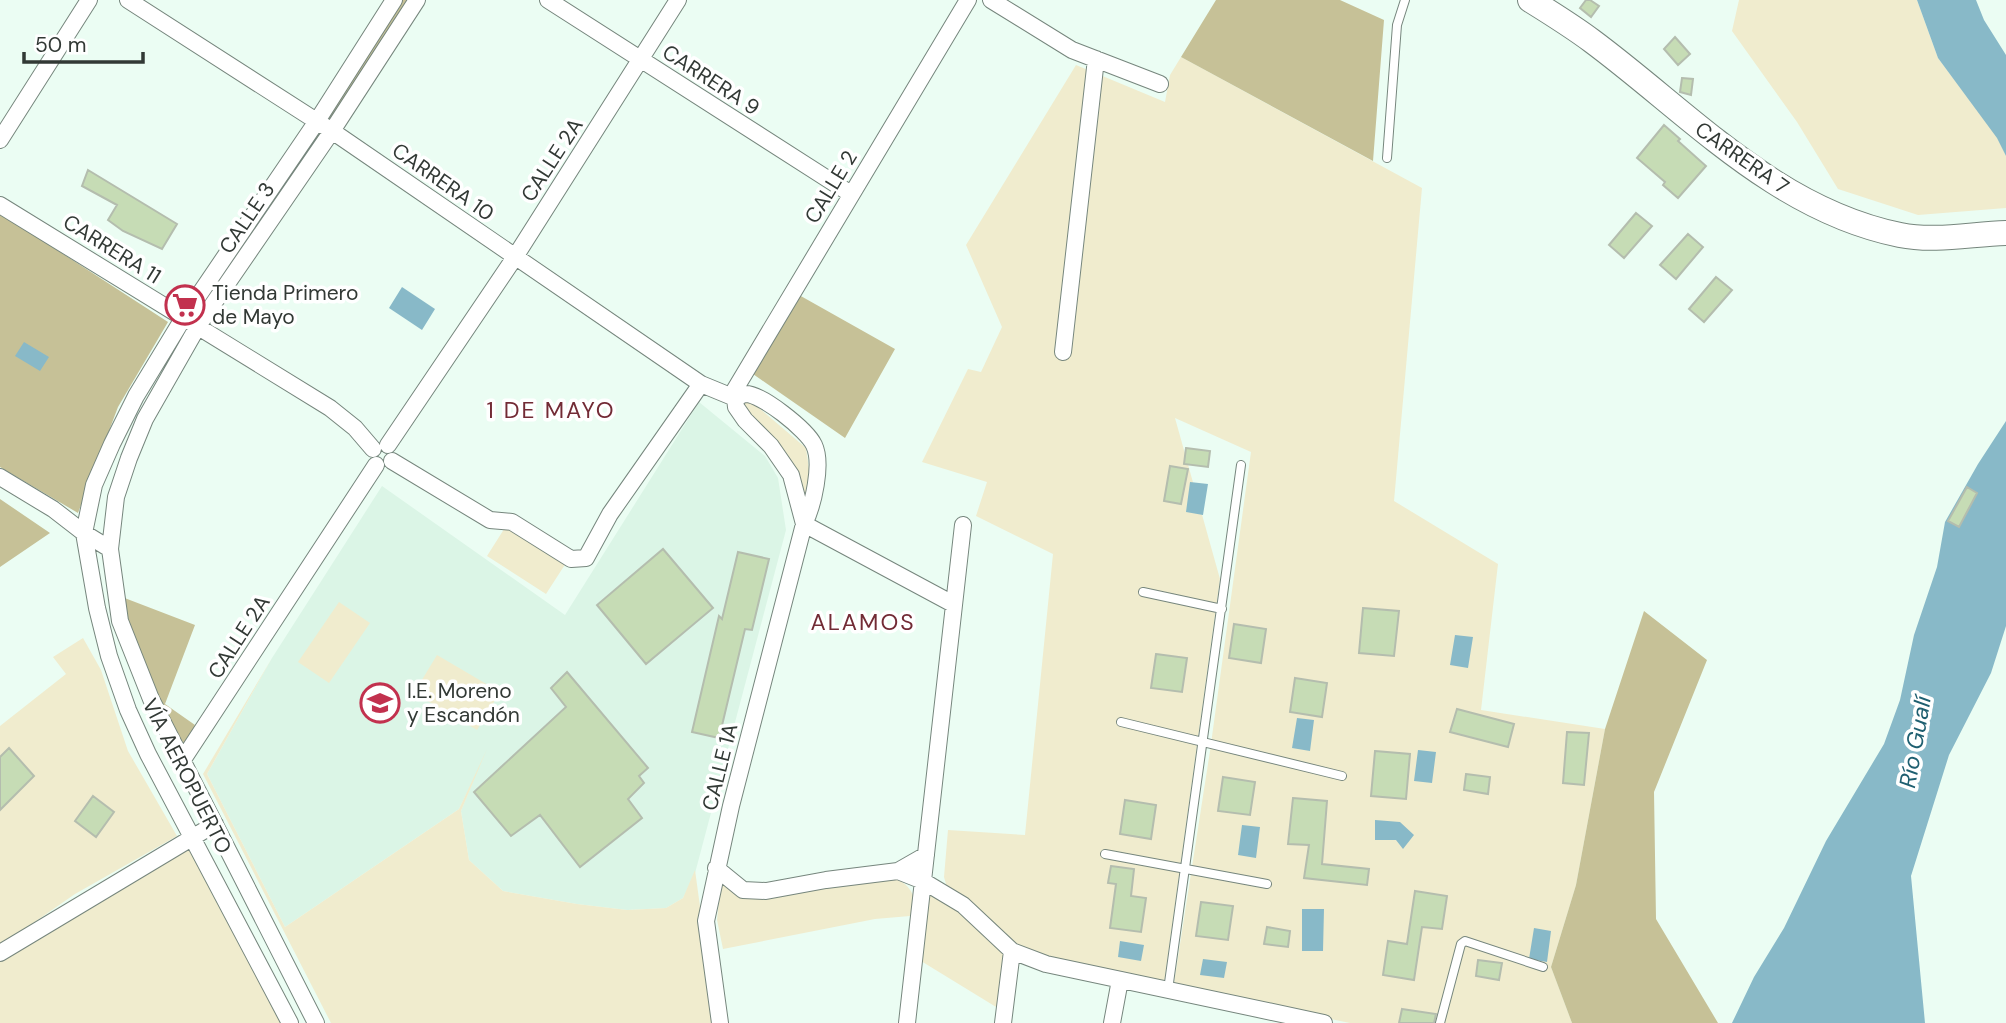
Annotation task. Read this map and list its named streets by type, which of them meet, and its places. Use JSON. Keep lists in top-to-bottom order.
{
  "streets": {
    "highway": ["CARRERA 7"],
    "street": [
      "CARRERA 9",
      "CALLE 2A",
      "CARRERA 10",
      "CALLE 2",
      "CALLE 3",
      "CARRERA 11",
      "CALLE 1A",
      "VÍA AEROPUERTO"
    ]
  },
  "crossings": [
    ["CARRERA 9", "CALLE 2A"],
    ["CARRERA 9", "CALLE 2"],
    ["CALLE 2A", "CARRERA 10"],
    ["CALLE 2A", "CARRERA 11"],
    ["CALLE 2A", "VÍA AEROPUERTO"],
    ["CARRERA 10", "CALLE 2"],
    ["CARRERA 10", "CALLE 3"],
    ["CARRERA 10", "CARRERA 11"],
    ["CARRERA 10", "CALLE 1A"],
    ["CALLE 3", "CARRERA 11"],
    ["CALLE 3", "VÍA AEROPUERTO"]
  ],
  "districts": ["1 DE MAYO", "ALAMOS"],
  "water": ["Río Gualí"],
  "places": {
    "supermarket": ["Tienda Primero de Mayo"],
    "school or university": ["I.E. Moreno y Escandón"]
  },
  "scale_bar": "50 m"
}
